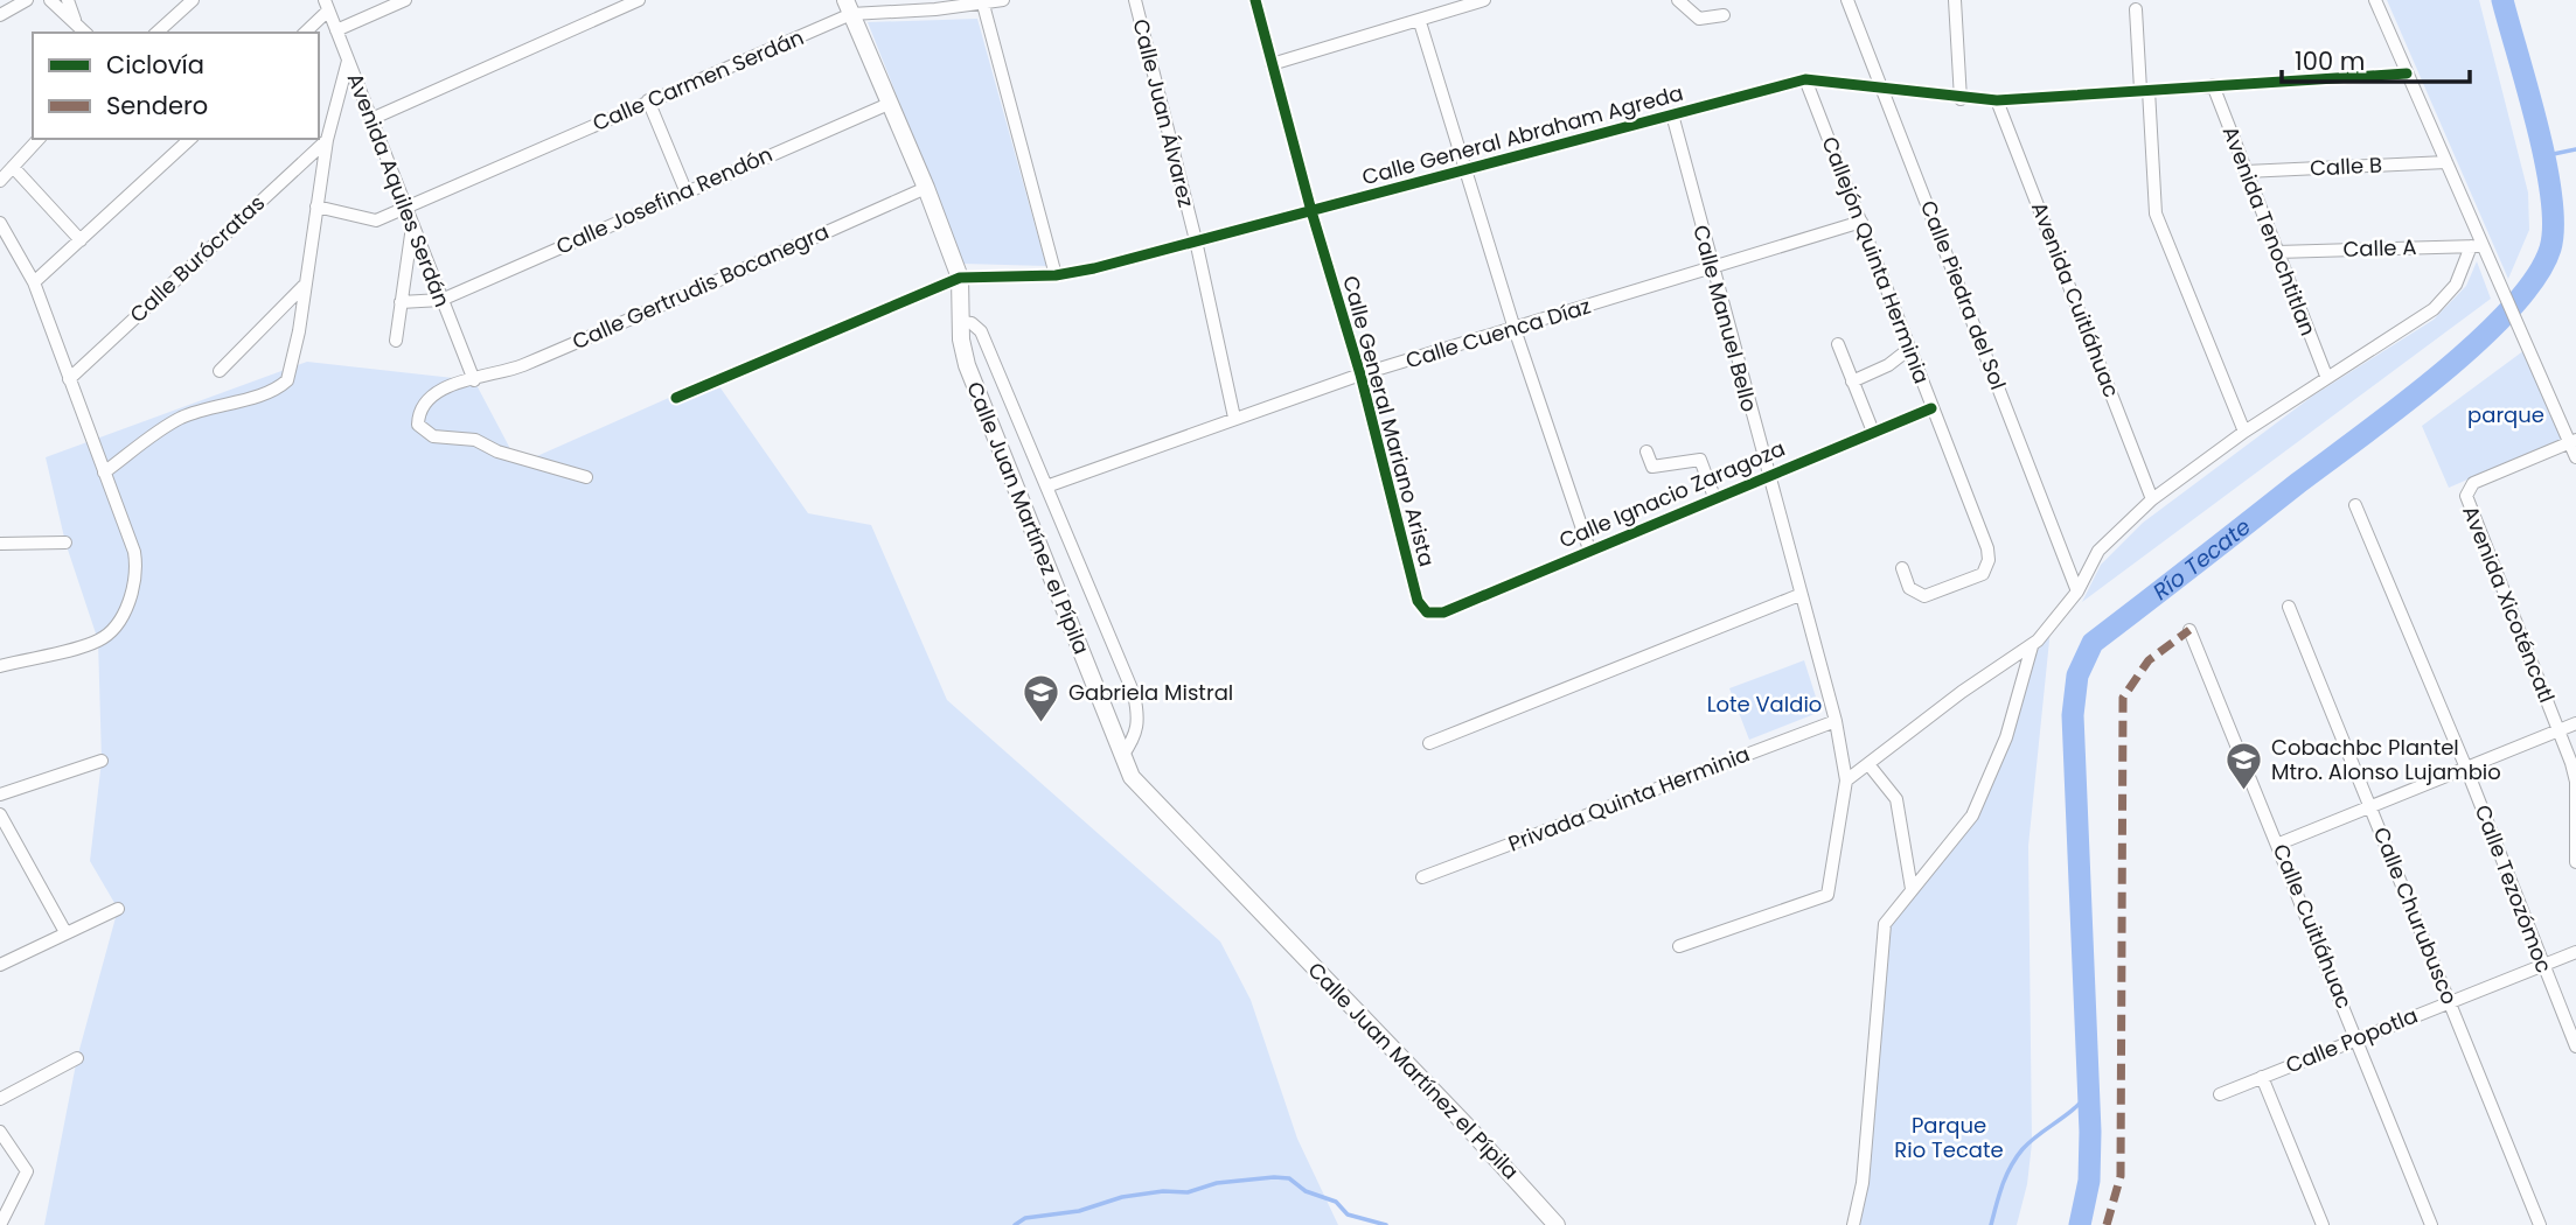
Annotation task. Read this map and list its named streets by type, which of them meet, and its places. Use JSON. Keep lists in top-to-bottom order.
{
  "streets": {
    "main road": ["Calle Juan Martínez el Pípila"],
    "street": [
      "Calle Carmen Serdán",
      "Calle Juan Álvarez",
      "Calle General Abraham Agreda",
      "Calle B",
      "Avenida Aquiles Serdán",
      "Calle Josefina Rendón",
      "Avenida Tenochtitlan",
      "Calle A",
      "Calle Burócratas",
      "Callejón Quinta Herminia",
      "Calle Gertrudis Bocanegra",
      "Calle Piedra del Sol",
      "Avenida Cuitláhuac",
      "Calle Manuel Bello",
      "Calle Cuenca Díaz",
      "Calle General Mariano Arista",
      "Calle Ignacio Zaragoza",
      "Avenida Xicoténcatl",
      "Privada Quinta Herminia",
      "Calle Tezozómoc",
      "Calle Churubusco",
      "Calle Cuitláhuac",
      "Calle Popotla"
    ]
  },
  "crossings": [
    ["Calle Carmen Serdán", "Avenida Aquiles Serdán"],
    ["Calle Carmen Serdán", "Calle Juan Martínez el Pípila"],
    ["Calle Juan Álvarez", "Calle General Abraham Agreda"],
    ["Calle Juan Álvarez", "Calle Cuenca Díaz"],
    ["Calle General Abraham Agreda", "Avenida Tenochtitlan"],
    ["Calle General Abraham Agreda", "Callejón Quinta Herminia"],
    ["Calle General Abraham Agreda", "Calle Piedra del Sol"],
    ["Calle General Abraham Agreda", "Avenida Cuitláhuac"],
    ["Calle General Abraham Agreda", "Calle Manuel Bello"],
    ["Calle General Abraham Agreda", "Calle General Mariano Arista"],
    ["Calle General Abraham Agreda", "Calle Juan Martínez el Pípila"],
    ["Calle B", "Avenida Tenochtitlan"],
    ["Avenida Aquiles Serdán", "Calle Josefina Rendón"],
    ["Avenida Aquiles Serdán", "Calle Gertrudis Bocanegra"],
    ["Calle Josefina Rendón", "Calle Juan Martínez el Pípila"],
    ["Avenida Tenochtitlan", "Calle A"],
    ["Callejón Quinta Herminia", "Calle Cuenca Díaz"],
    ["Callejón Quinta Herminia", "Calle Ignacio Zaragoza"],
    ["Calle Gertrudis Bocanegra", "Calle Juan Martínez el Pípila"],
    ["Calle Manuel Bello", "Calle Cuenca Díaz"],
    ["Calle Manuel Bello", "Calle Ignacio Zaragoza"],
    ["Calle Manuel Bello", "Privada Quinta Herminia"],
    ["Calle Cuenca Díaz", "Calle General Mariano Arista"],
    ["Calle General Mariano Arista", "Calle Ignacio Zaragoza"],
    ["Calle Tezozómoc", "Calle Popotla"],
    ["Calle Churubusco", "Calle Popotla"],
    ["Calle Cuitláhuac", "Calle Popotla"]
  ],
  "water": ["Río Tecate"],
  "parks": ["parque", "Lote Valdio", "Parque Rio Tecate"],
  "places": {
    "school or university": ["Gabriela Mistral", "Cobachbc Plantel Mtro. Alonso Lujambio"]
  },
  "legend": ["Ciclovía", "Sendero"],
  "scale_bar": "100 m"
}
